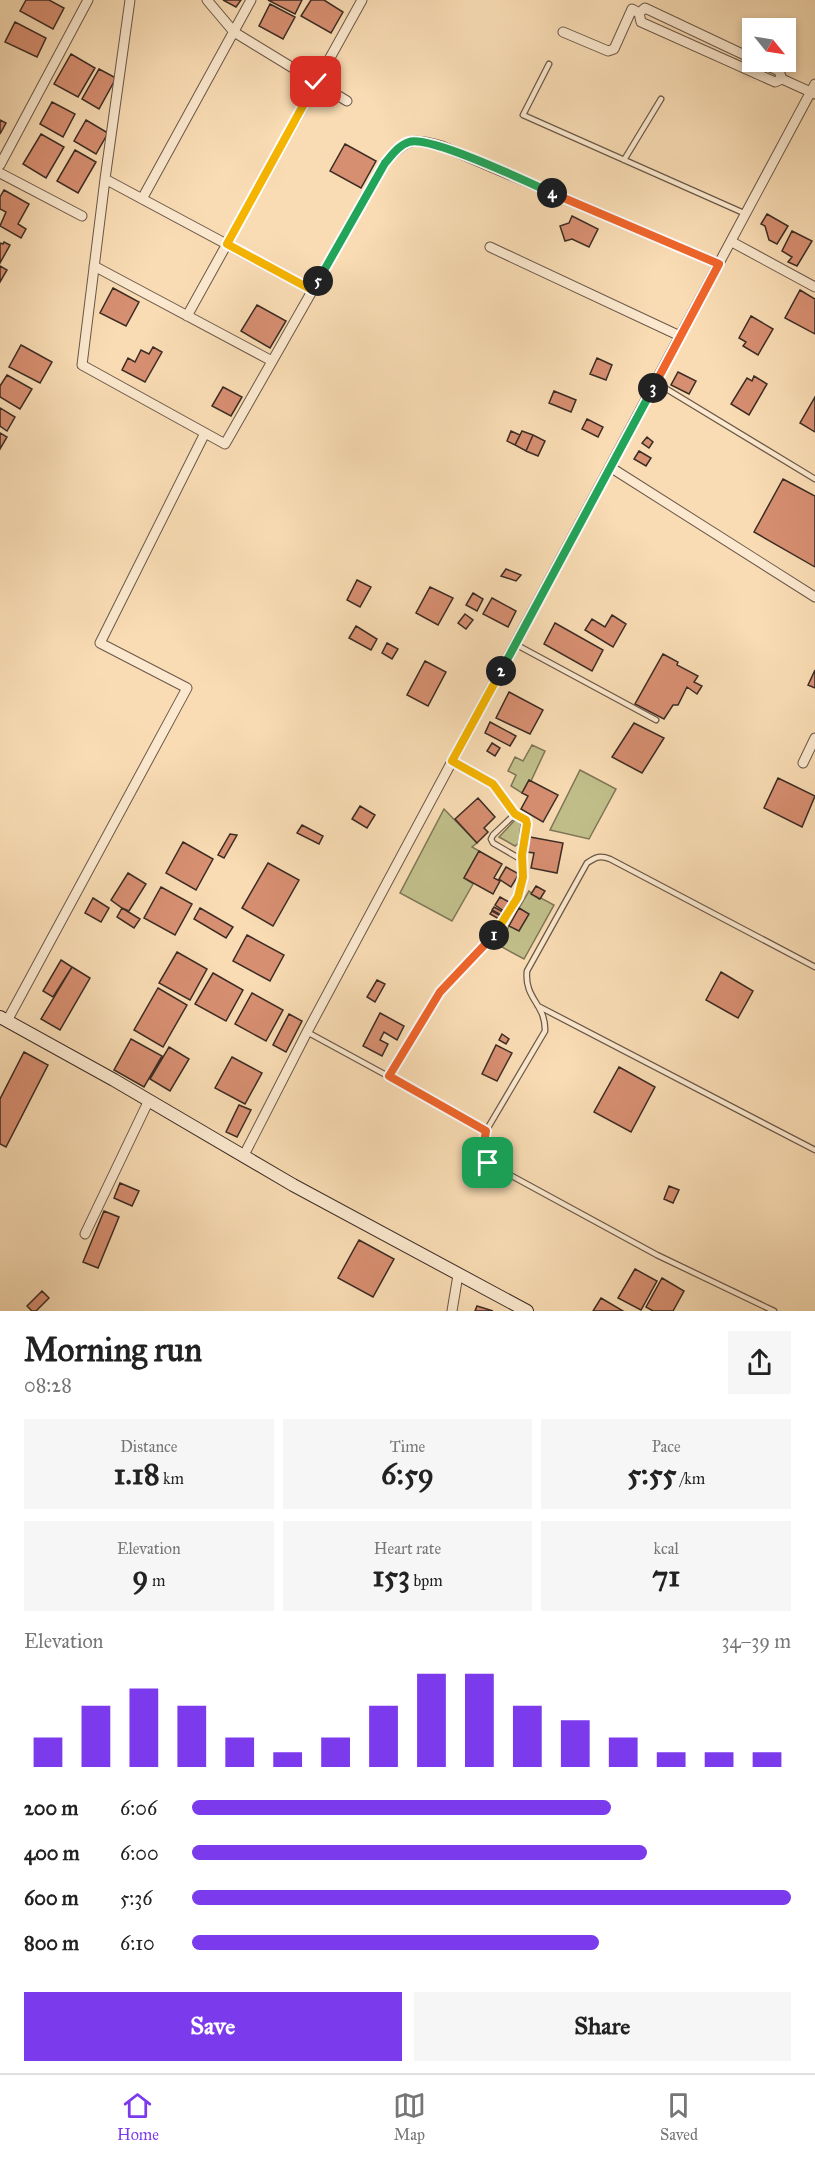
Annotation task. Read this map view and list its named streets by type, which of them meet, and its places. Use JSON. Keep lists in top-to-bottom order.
{
  "north": "bottom right",
  "page": {
    "pins": [
      "4",
      "5",
      "3",
      "2",
      "1"
    ],
    "heading": ["Morning run", "08:28"],
    "stats": [
      ["Distance", "1.18 km"],
      ["Time", "6:59"],
      ["Pace", "5:55 /km"],
      ["Elevation", "9 m"],
      ["Heart rate", "153 bpm"],
      ["kcal", "71"]
    ],
    "chart": ["Elevation", "34–39 m"],
    "list": [
      {
        "name": "200 m",
        "note": "6:06"
      },
      {
        "name": "400 m",
        "note": "6:00"
      },
      {
        "name": "600 m",
        "note": "5:36"
      },
      {
        "name": "800 m",
        "note": "6:10"
      }
    ],
    "buttons": ["Save", "Share"],
    "tabs": ["Home", "Map", "Saved"]
  }
}
